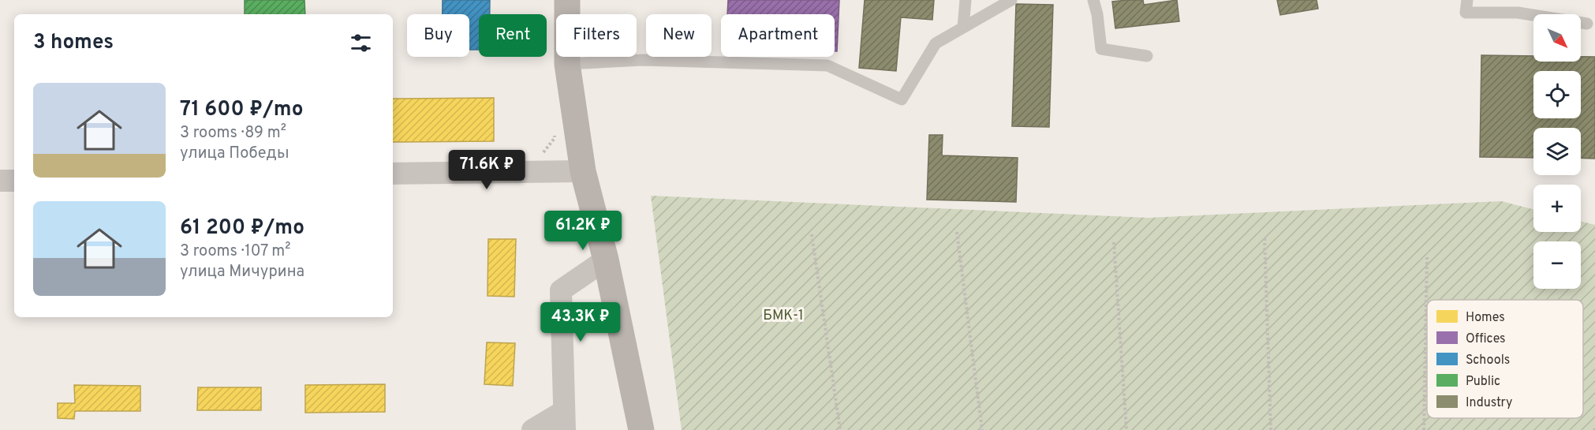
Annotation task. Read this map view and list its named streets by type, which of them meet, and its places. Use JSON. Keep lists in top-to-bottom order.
{
  "parks": ["БМК-1"],
  "legend": [
    "Homes",
    "Offices",
    "Schools",
    "Public",
    "Industry"
  ],
  "north": "bottom right",
  "page": {
    "map_buttons": ["+", "−"],
    "chip": [
      "Buy",
      "Rent",
      "Filters",
      "New",
      "Apartment"
    ],
    "heading": "3 homes",
    "list": [
      {
        "name": "71 600 ₽/mo",
        "note": "3 rooms · 89 m² · улица Победы"
      },
      {
        "name": "61 200 ₽/mo",
        "note": "3 rooms · 107 m² · улица Мичурина"
      }
    ],
    "price": ["71.6K ₽", "61.2K ₽", "43.3K ₽"]
  }
}
